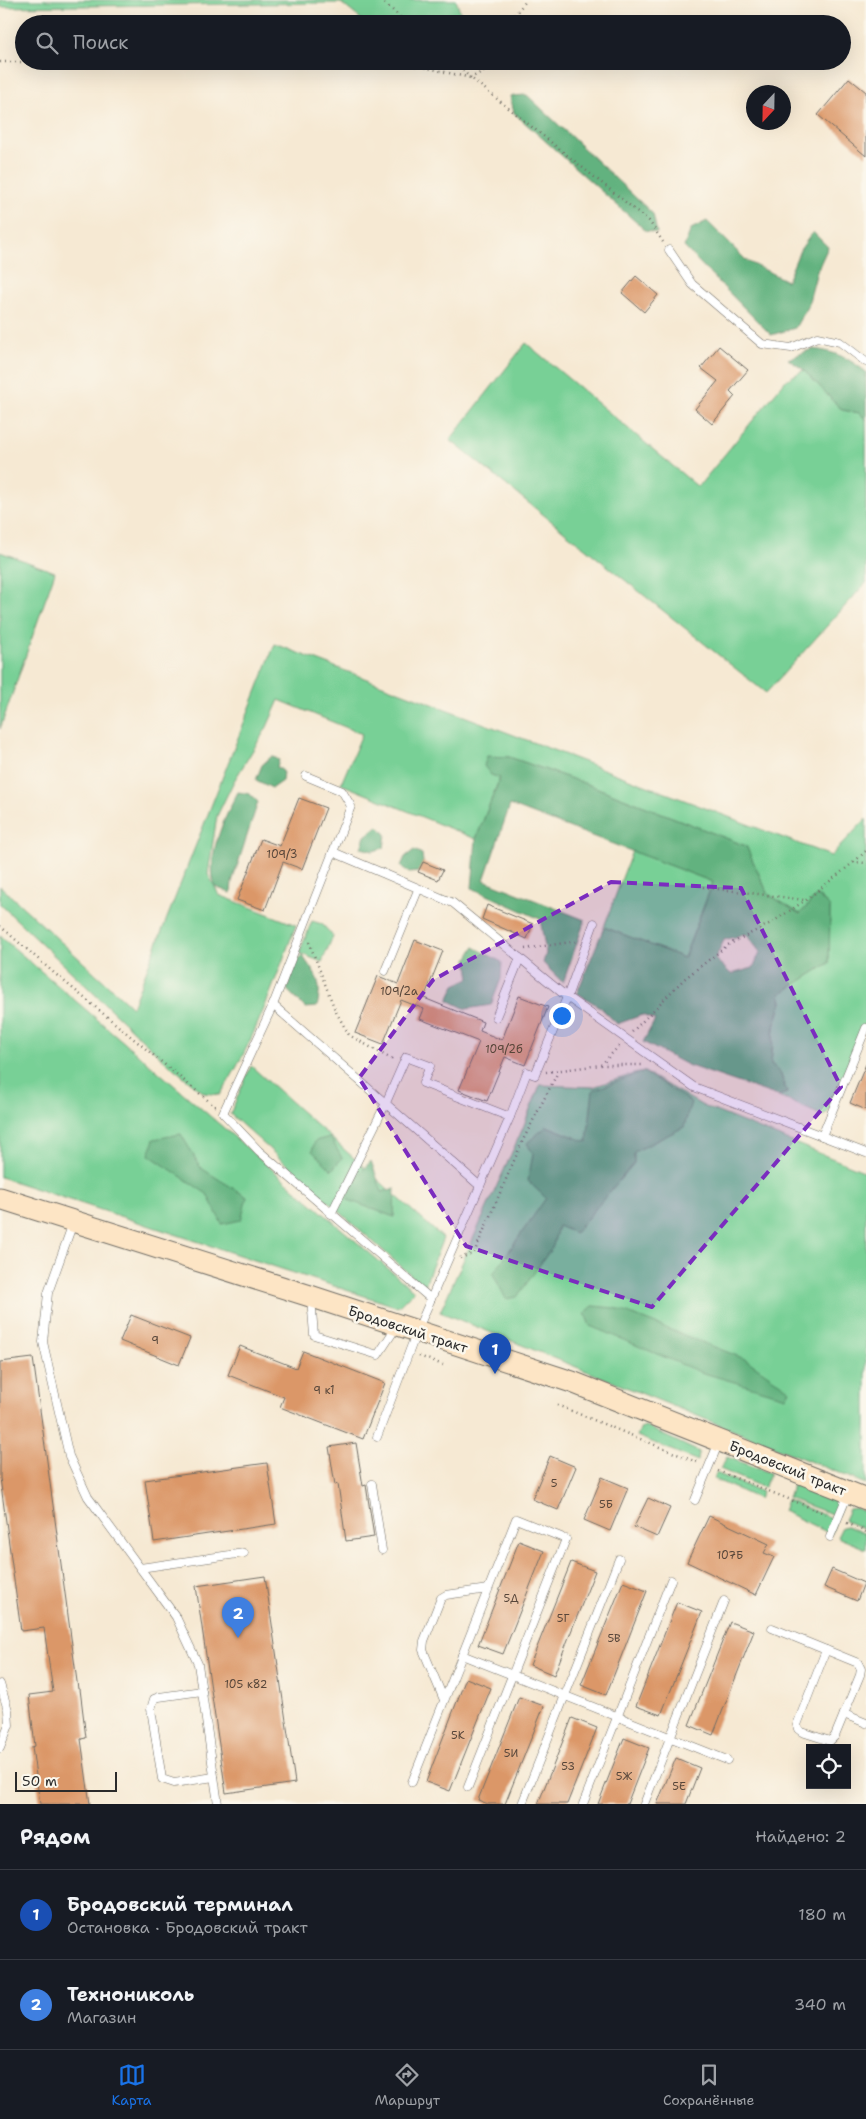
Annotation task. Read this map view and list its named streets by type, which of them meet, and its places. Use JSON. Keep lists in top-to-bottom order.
{
  "streets": {
    "street": ["Бродовский тракт"]
  },
  "house_numbers": [
    "109/3",
    "109/2а",
    "109/2б",
    "9",
    "9 к1",
    "5",
    "5Б",
    "107Б",
    "5Д",
    "5Г",
    "5В",
    "105 к82",
    "5К",
    "5И",
    "5З",
    "5Ж",
    "5Е"
  ],
  "scale_bar": "50 m",
  "north": "bottom",
  "page": {
    "search": "Поиск",
    "pins": ["1", "2"],
    "scale": "50 m",
    "heading": ["Рядом", "Найдено: 2"],
    "list": [
      {
        "mark": "1",
        "name": "Бродовский терминал",
        "note": "Остановка · Бродовский тракт",
        "value": "180 m"
      },
      {
        "mark": "2",
        "name": "Технониколь",
        "note": "Магазин",
        "value": "340 m"
      }
    ],
    "nav": ["Карта", "Маршрут", "Сохранённые"]
  }
}
